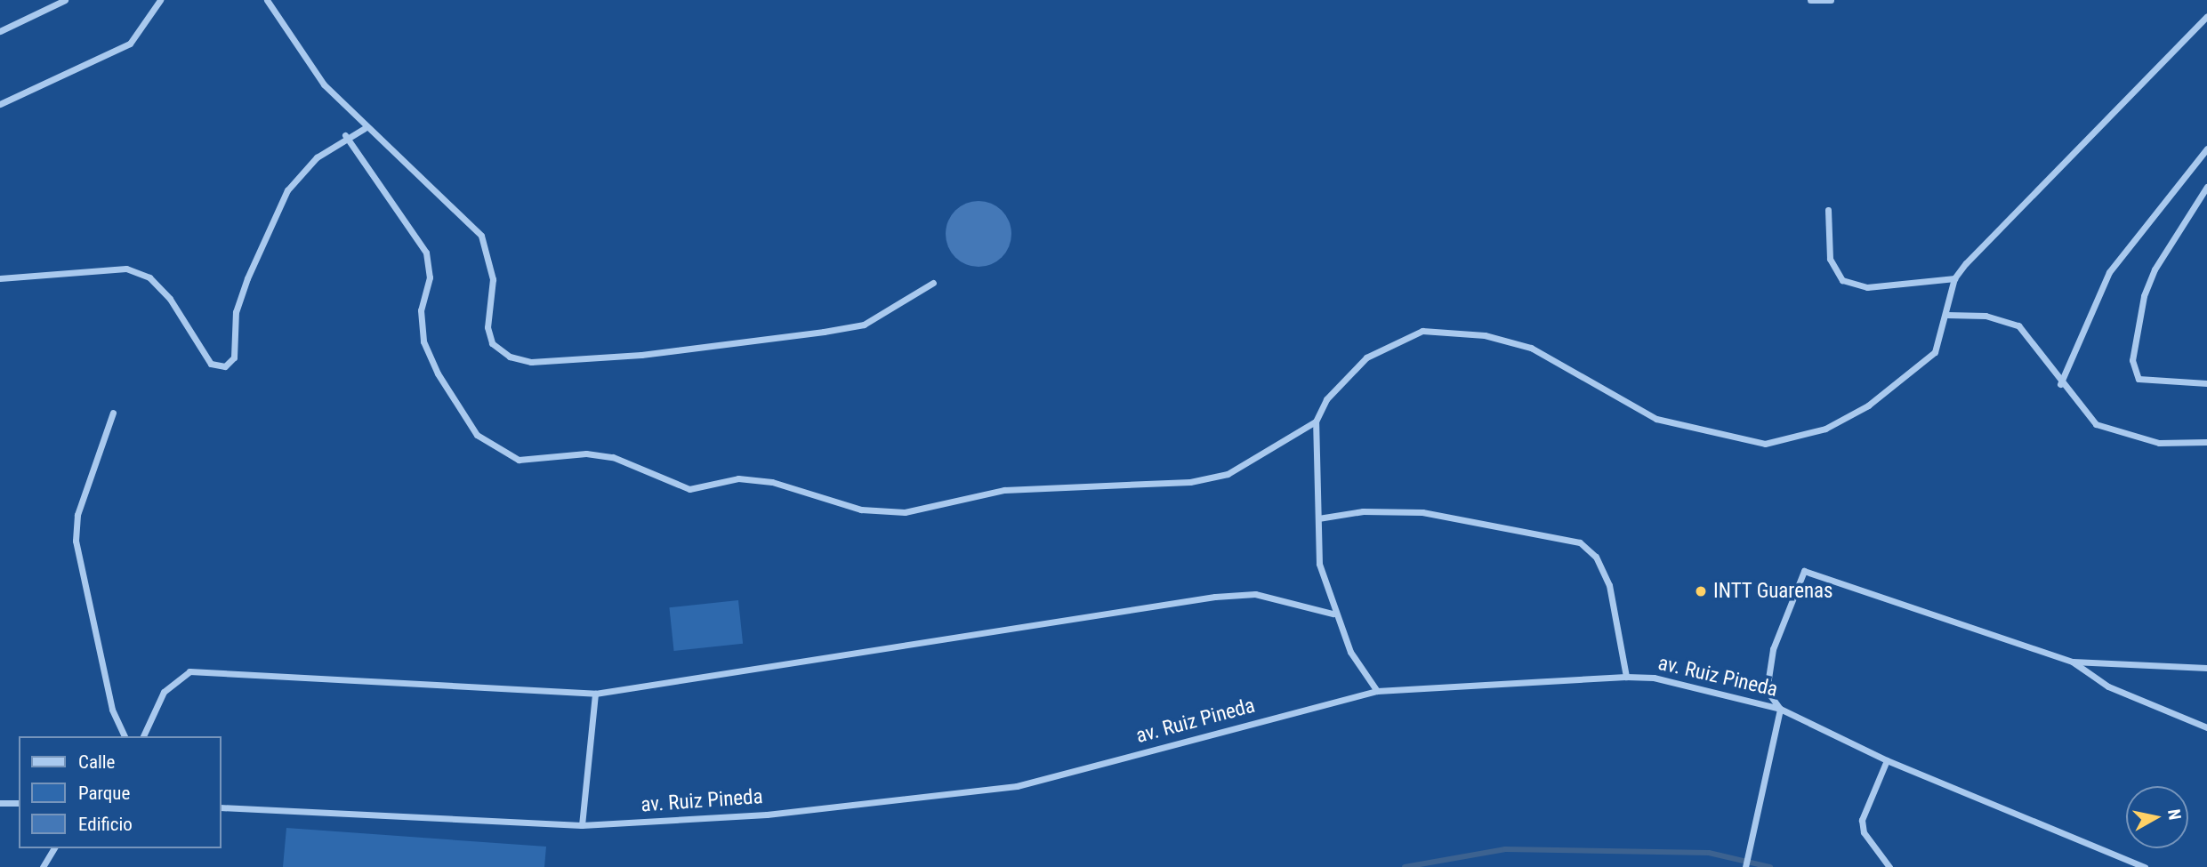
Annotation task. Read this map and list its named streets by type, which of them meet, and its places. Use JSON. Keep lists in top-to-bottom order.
{
  "streets": {
    "street": ["av. Ruiz Pineda"]
  },
  "places": ["INTT Guarenas"],
  "legend": ["Calle", "Parque", "Edificio"],
  "north": "right"
}
